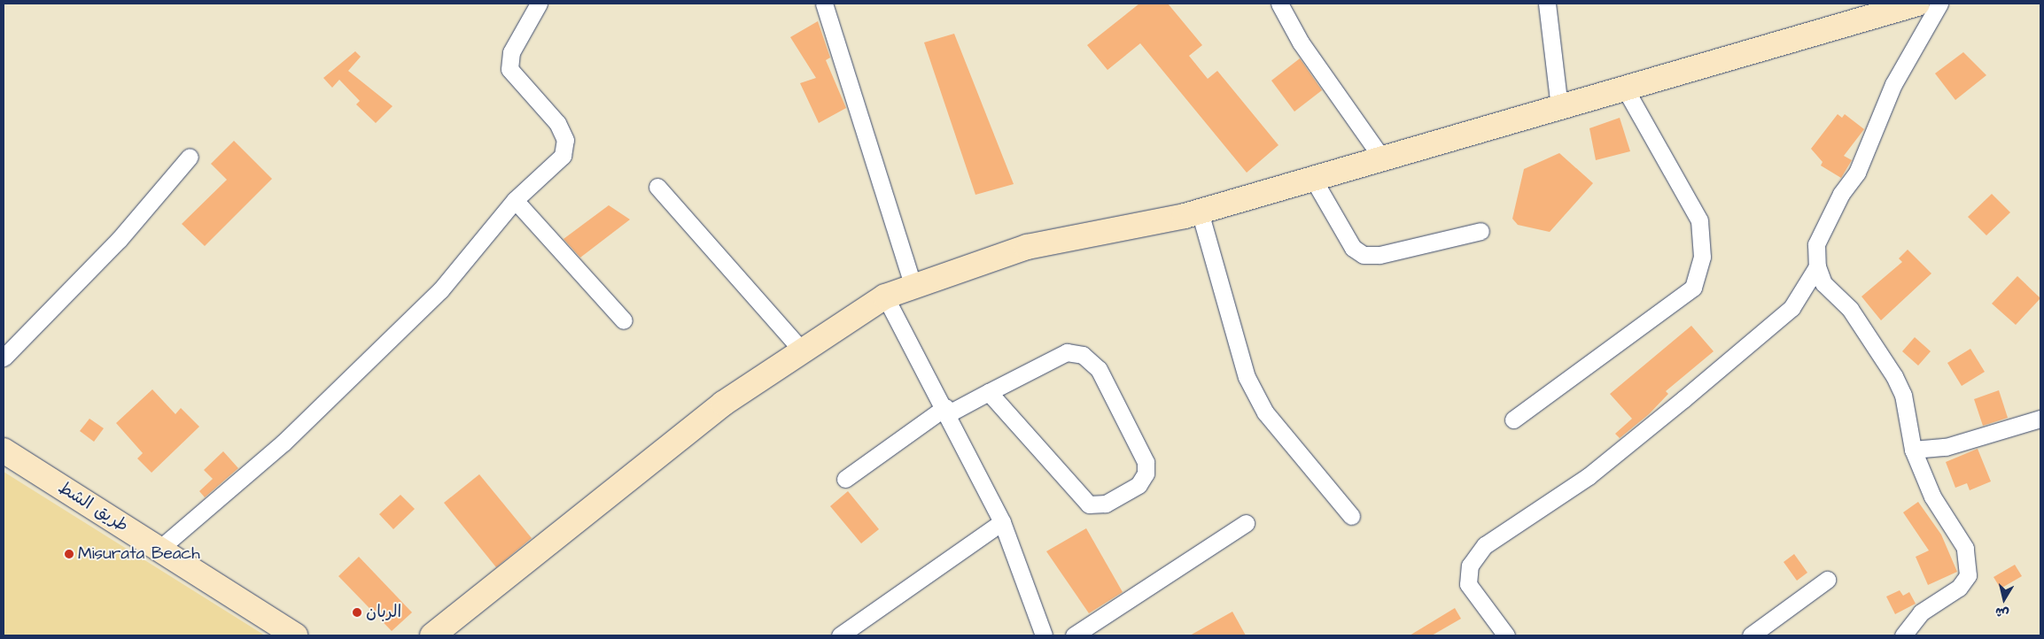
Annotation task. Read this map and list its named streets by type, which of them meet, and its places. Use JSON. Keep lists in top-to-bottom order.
{
  "streets": {
    "street": ["طريق الشط"]
  },
  "places": ["Misurata Beach", "الربان"],
  "north": "bottom"
}
